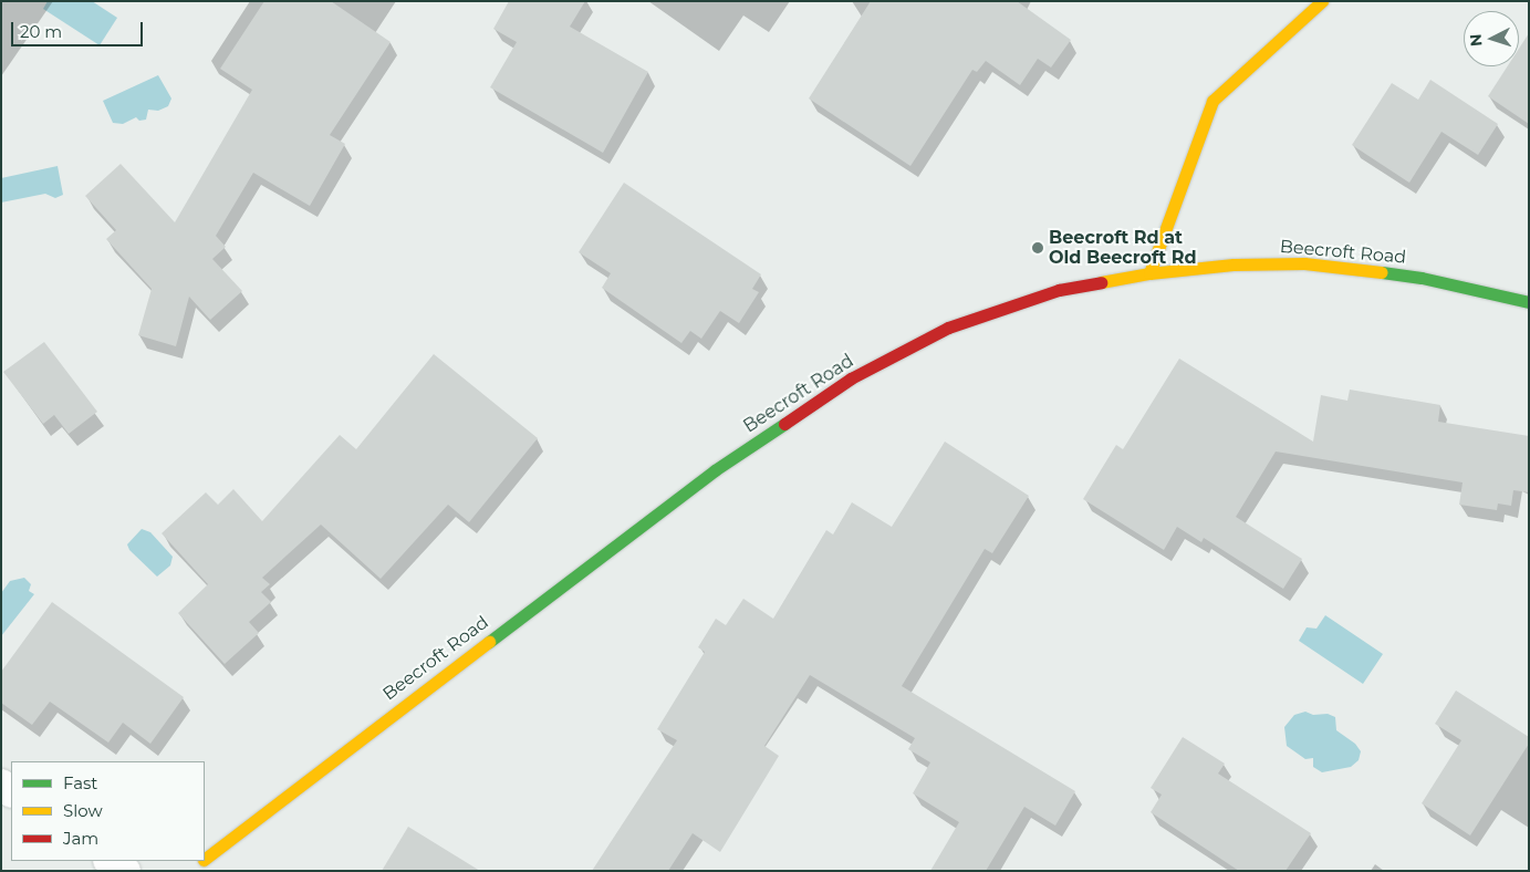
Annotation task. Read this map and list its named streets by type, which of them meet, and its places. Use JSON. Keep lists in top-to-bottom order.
{
  "streets": {
    "main road": ["Beecroft Road"]
  },
  "places": ["Beecroft Rd at Old Beecroft Rd"],
  "legend": ["Fast", "Slow", "Jam"],
  "scale_bar": "20 m",
  "north": "left"
}
